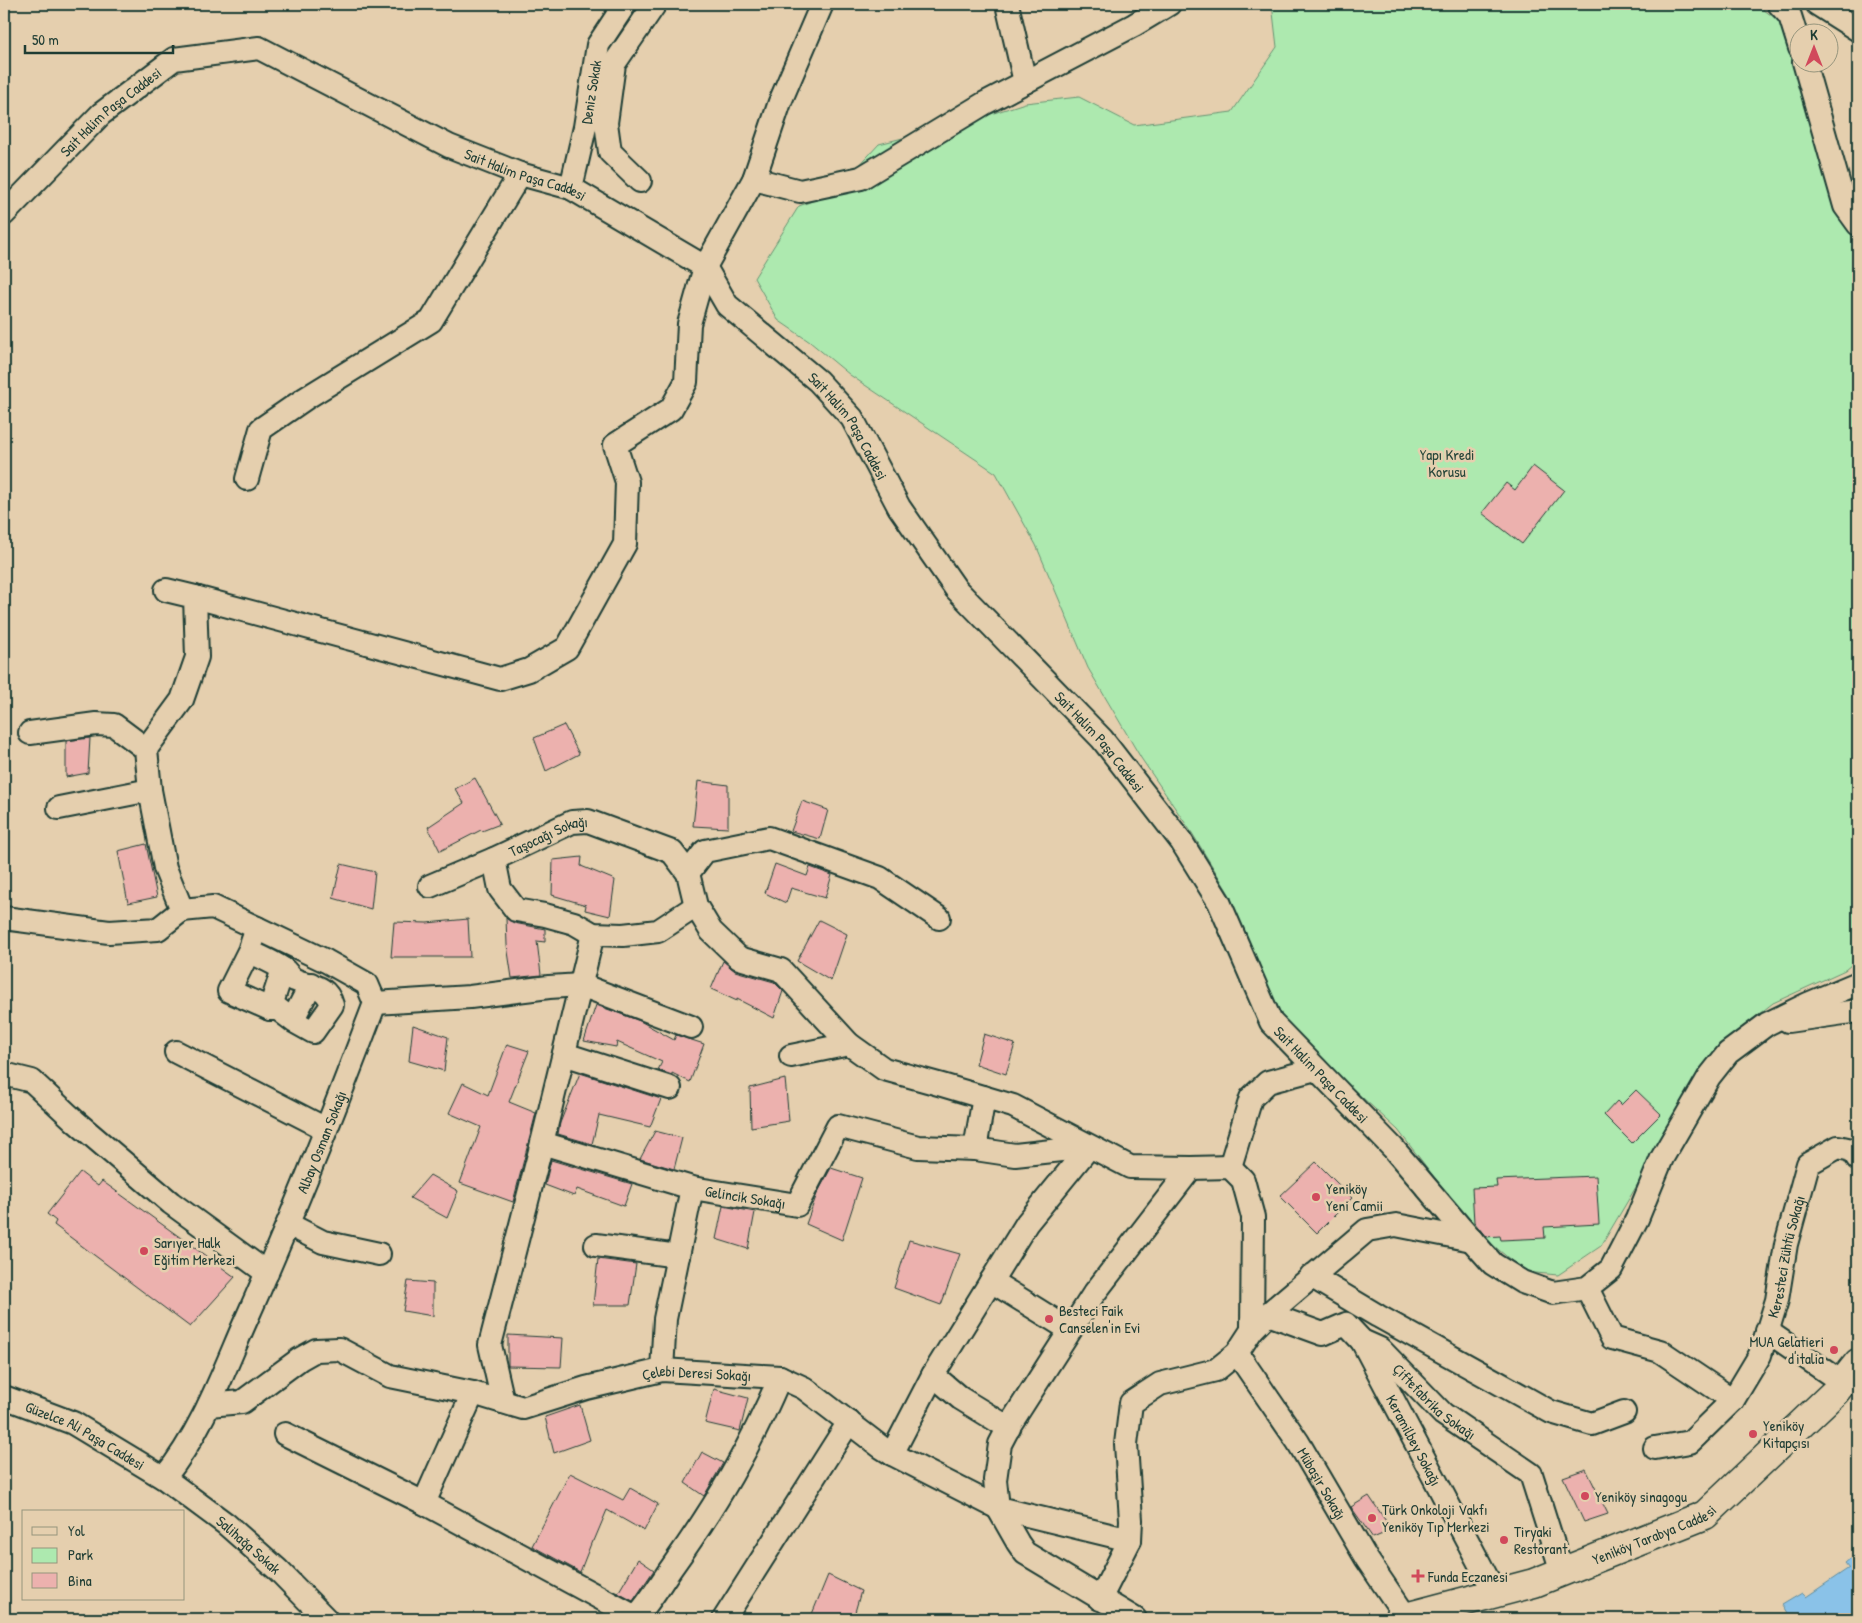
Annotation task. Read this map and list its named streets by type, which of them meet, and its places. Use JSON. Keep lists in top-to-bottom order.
{
  "streets": {
    "main road": ["Yeniköy Tarabya Caddesi"],
    "street": [
      "Deniz Sokak",
      "Sait Halim Paşa Caddesi",
      "Taşocağı Sokağı",
      "Albay Osman Sokağı",
      "Gelincik Sokağı",
      "Keresteci Zühtü Sokağı",
      "Çelebi Deresi Sokağı",
      "Çiftefabrika Sokağı",
      "Güzelce Ali Paşa Caddesi",
      "Keramilbey Sokağı",
      "Mübaşir Sokağı",
      "Salihağa Sokak"
    ]
  },
  "crossings": [
    ["Deniz Sokak", "Sait Halim Paşa Caddesi"],
    ["Albay Osman Sokağı", "Çelebi Deresi Sokağı"],
    ["Albay Osman Sokağı", "Güzelce Ali Paşa Caddesi"],
    ["Albay Osman Sokağı", "Salihağa Sokak"],
    ["Çiftefabrika Sokağı", "Keramilbey Sokağı"],
    ["Çiftefabrika Sokağı", "Yeniköy Tarabya Caddesi"],
    ["Güzelce Ali Paşa Caddesi", "Salihağa Sokak"],
    ["Keramilbey Sokağı", "Yeniköy Tarabya Caddesi"],
    ["Mübaşir Sokağı", "Yeniköy Tarabya Caddesi"]
  ],
  "parks": ["Yapı Kredi Korusu"],
  "places": {
    "other": [
      "Yeniköy Yeni Camii",
      "Sarıyer Halk Eğitim Merkezi",
      "Besteci Faik Canselen'in Evi",
      "MUA Gelatieri d'italia",
      "Yeniköy Kitapçısı",
      "Yeniköy sinagogu",
      "Türk Onkoloji Vakfı Yeniköy Tıp Merkezi",
      "Tiryaki Restorant"
    ],
    "health": ["Funda Eczanesi"]
  },
  "legend": ["Yol", "Park", "Bina"],
  "scale_bar": "50 m",
  "north": "top"
}
